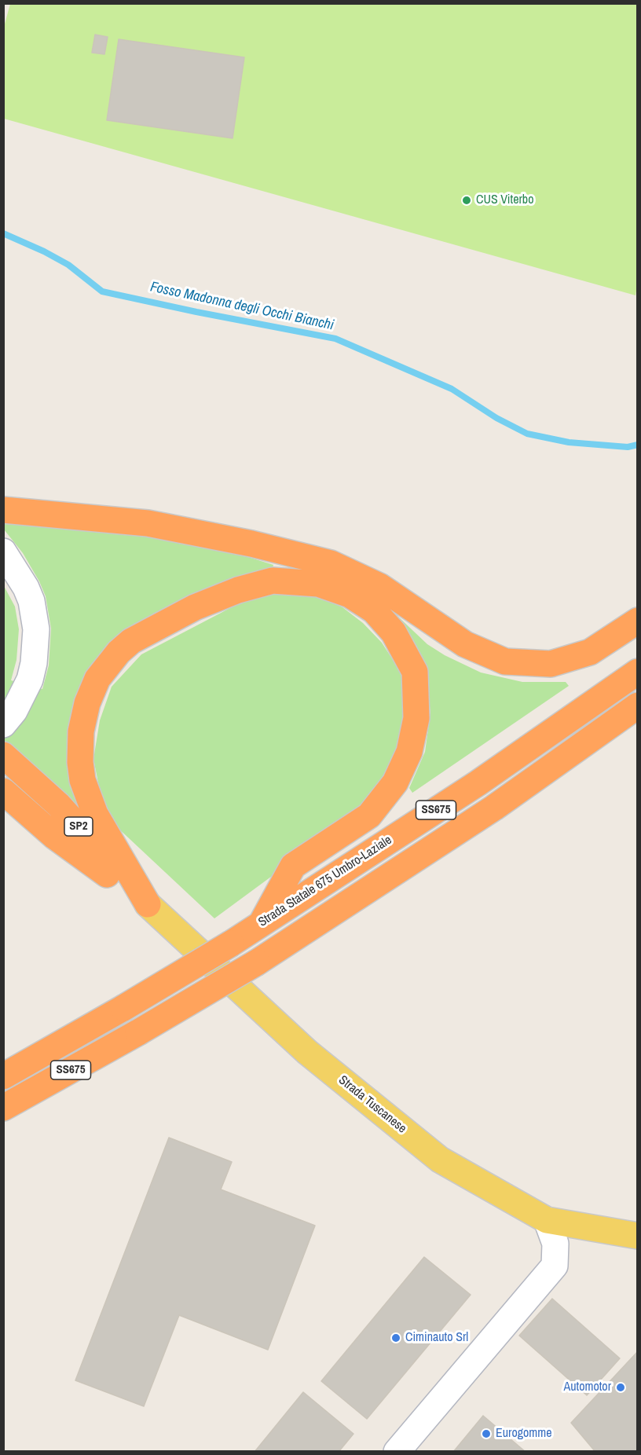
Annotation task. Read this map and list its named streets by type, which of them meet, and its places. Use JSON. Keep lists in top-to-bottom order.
{
  "streets": {
    "highway": [
      "SS675",
      "SP2",
      "Strada Statale 675 Umbro-Laziale",
      "Strada Tuscanese"
    ]
  },
  "water": ["Fosso Madonna degli Occhi Bianchi"],
  "places": [
    "CUS Viterbo",
    "Ciminauto Srl",
    "Automotor",
    "Eurogomme"
  ]
}
